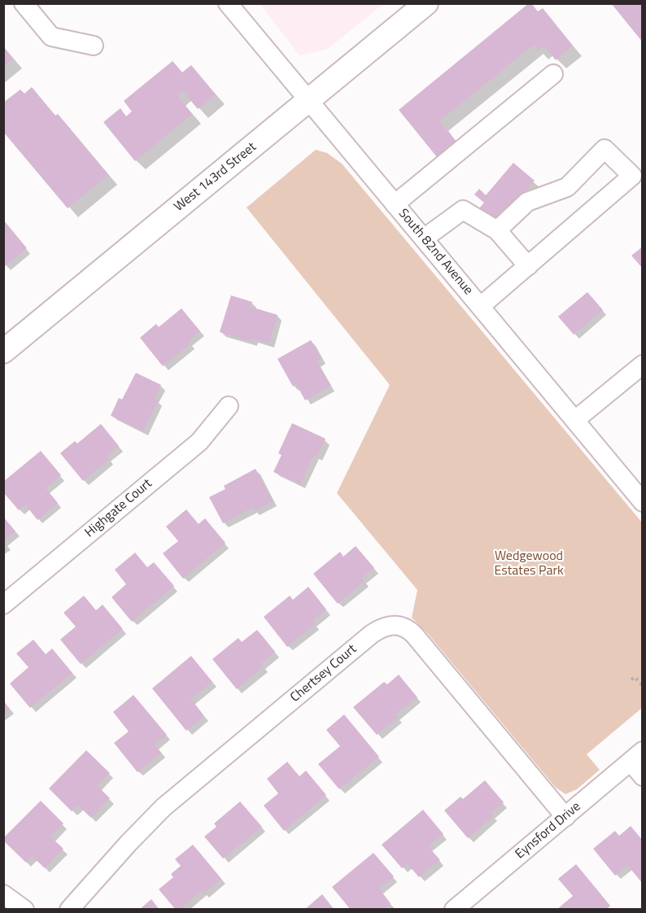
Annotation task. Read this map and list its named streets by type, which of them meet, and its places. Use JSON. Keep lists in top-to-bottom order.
{
  "streets": {
    "main road": ["West 143rd Street"],
    "street": [
      "South 82nd Avenue",
      "Highgate Court",
      "Chertsey Court",
      "Eynsford Drive"
    ]
  },
  "crossings": [
    ["West 143rd Street", "South 82nd Avenue"],
    ["Chertsey Court", "Eynsford Drive"]
  ],
  "parks": ["Wedgewood Estates Park"]
}
